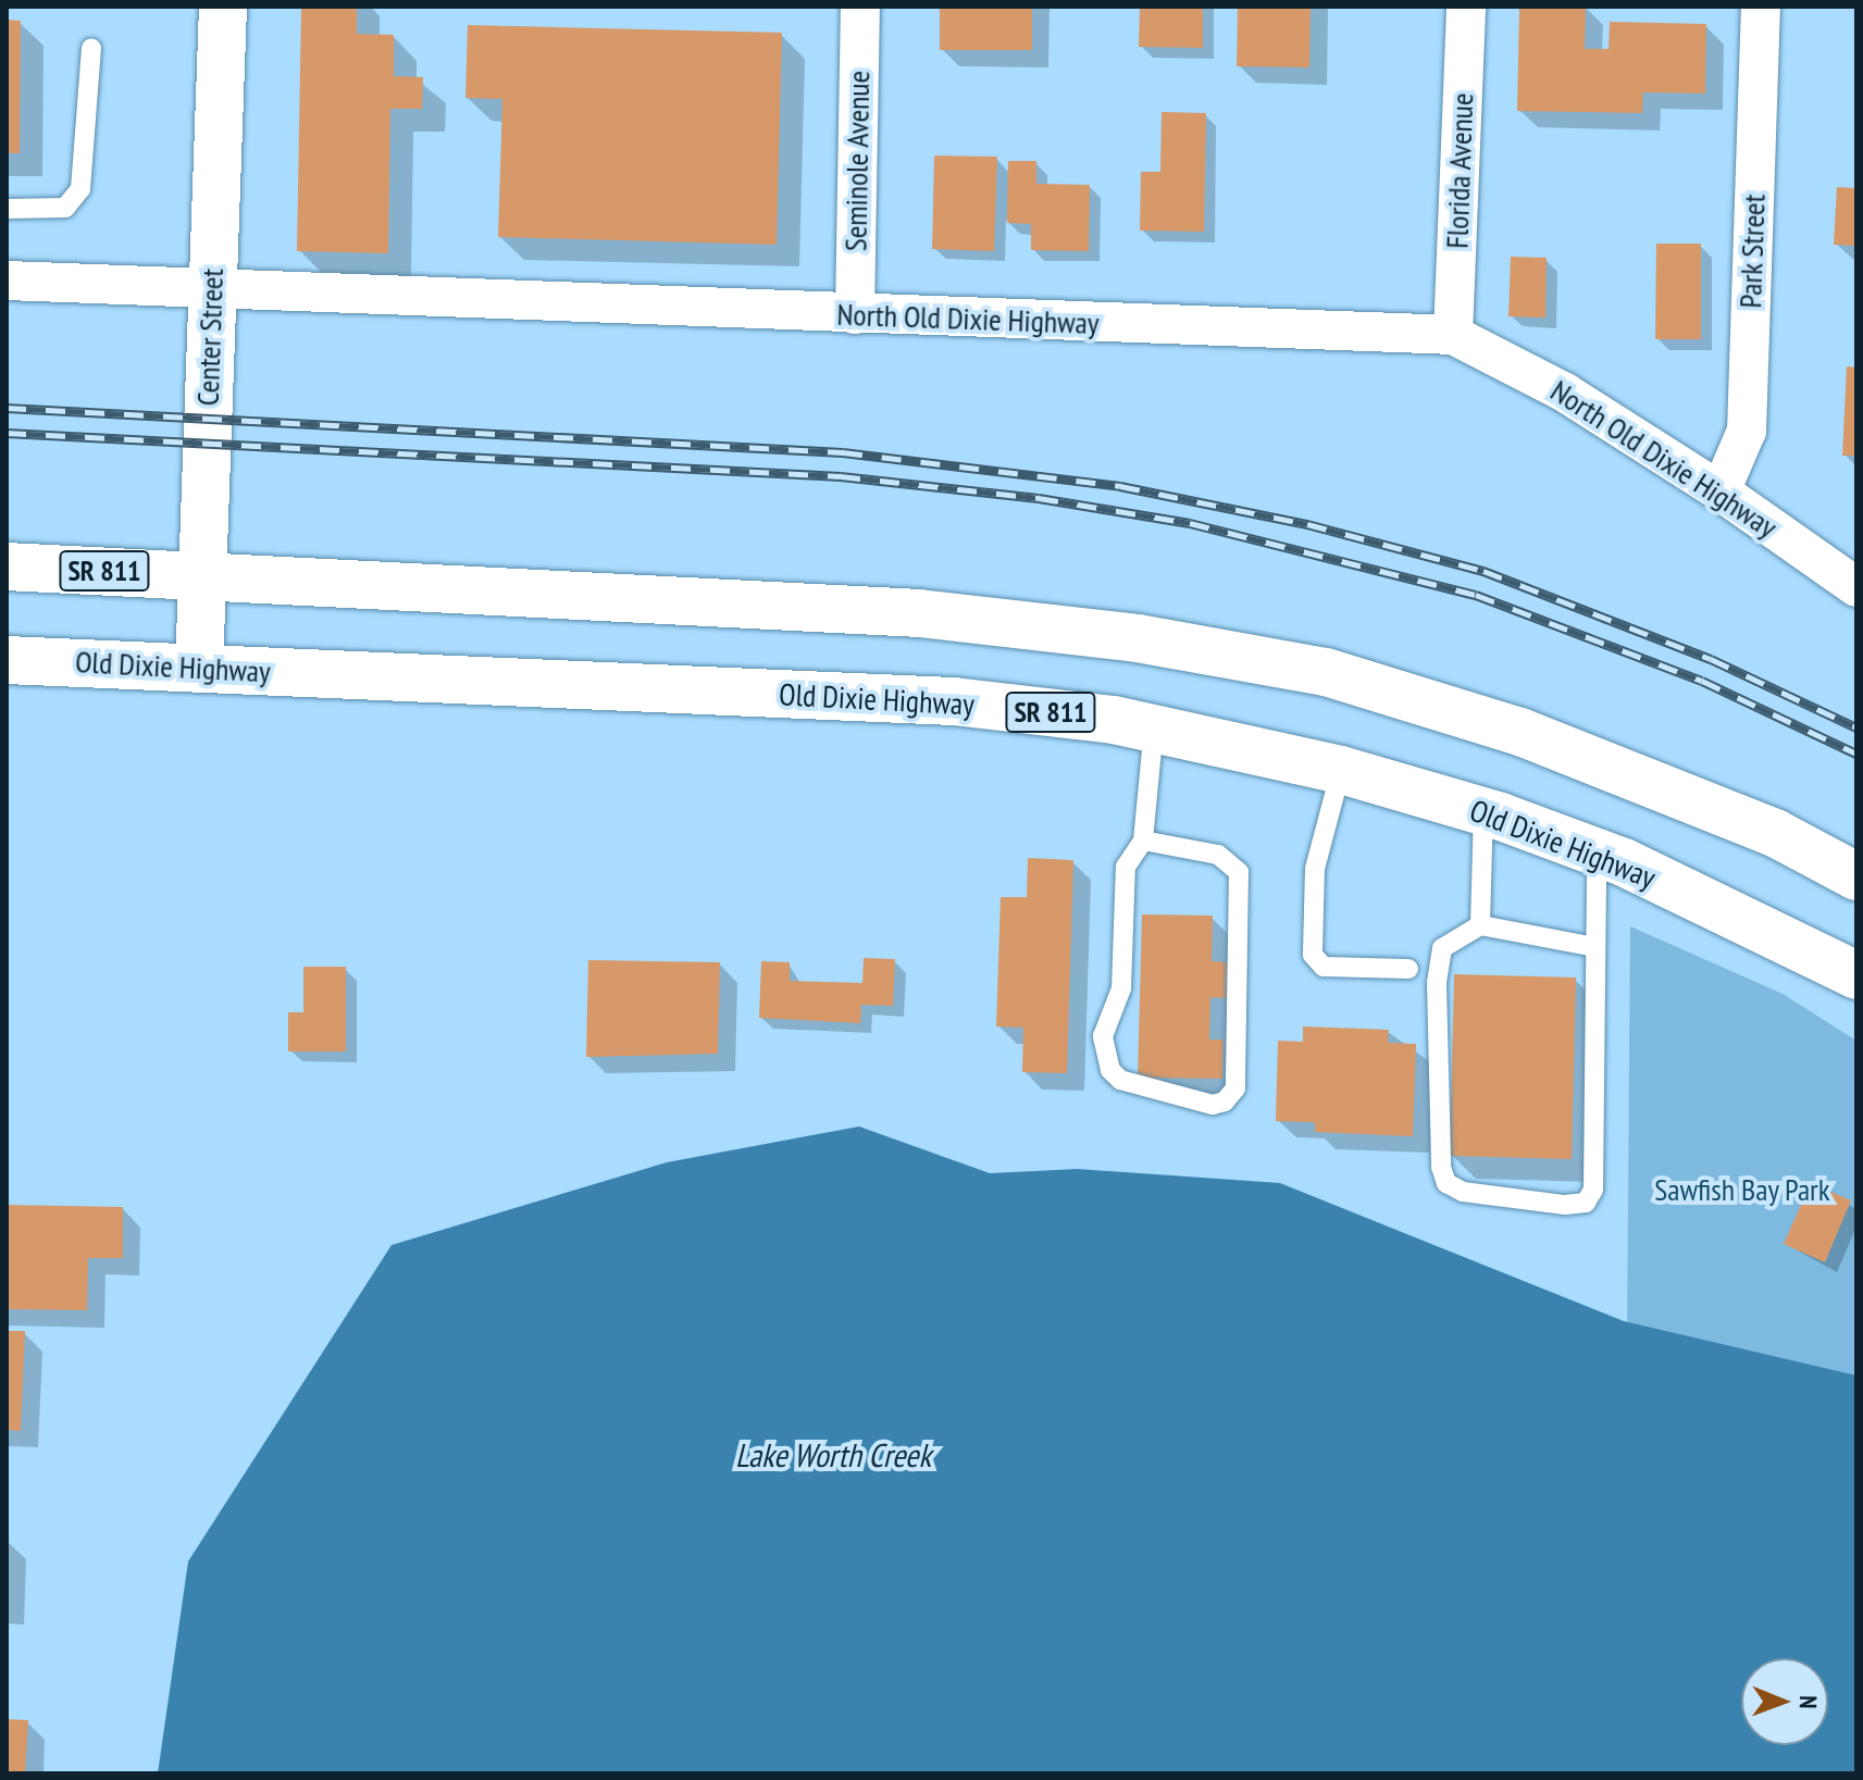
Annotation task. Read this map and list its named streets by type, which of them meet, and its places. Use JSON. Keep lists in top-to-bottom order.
{
  "streets": {
    "main road": ["Center Street", "SR 811", "Old Dixie Highway"],
    "street": [
      "Seminole Avenue",
      "Florida Avenue",
      "Park Street",
      "North Old Dixie Highway"
    ]
  },
  "crossings": [
    ["Seminole Avenue", "North Old Dixie Highway"],
    ["Florida Avenue", "North Old Dixie Highway"],
    ["Park Street", "North Old Dixie Highway"],
    ["North Old Dixie Highway", "Center Street"],
    ["Center Street", "SR 811"],
    ["Center Street", "Old Dixie Highway"]
  ],
  "water": ["Lake Worth Creek"],
  "parks": ["Sawfish Bay Park"],
  "north": "right"
}
